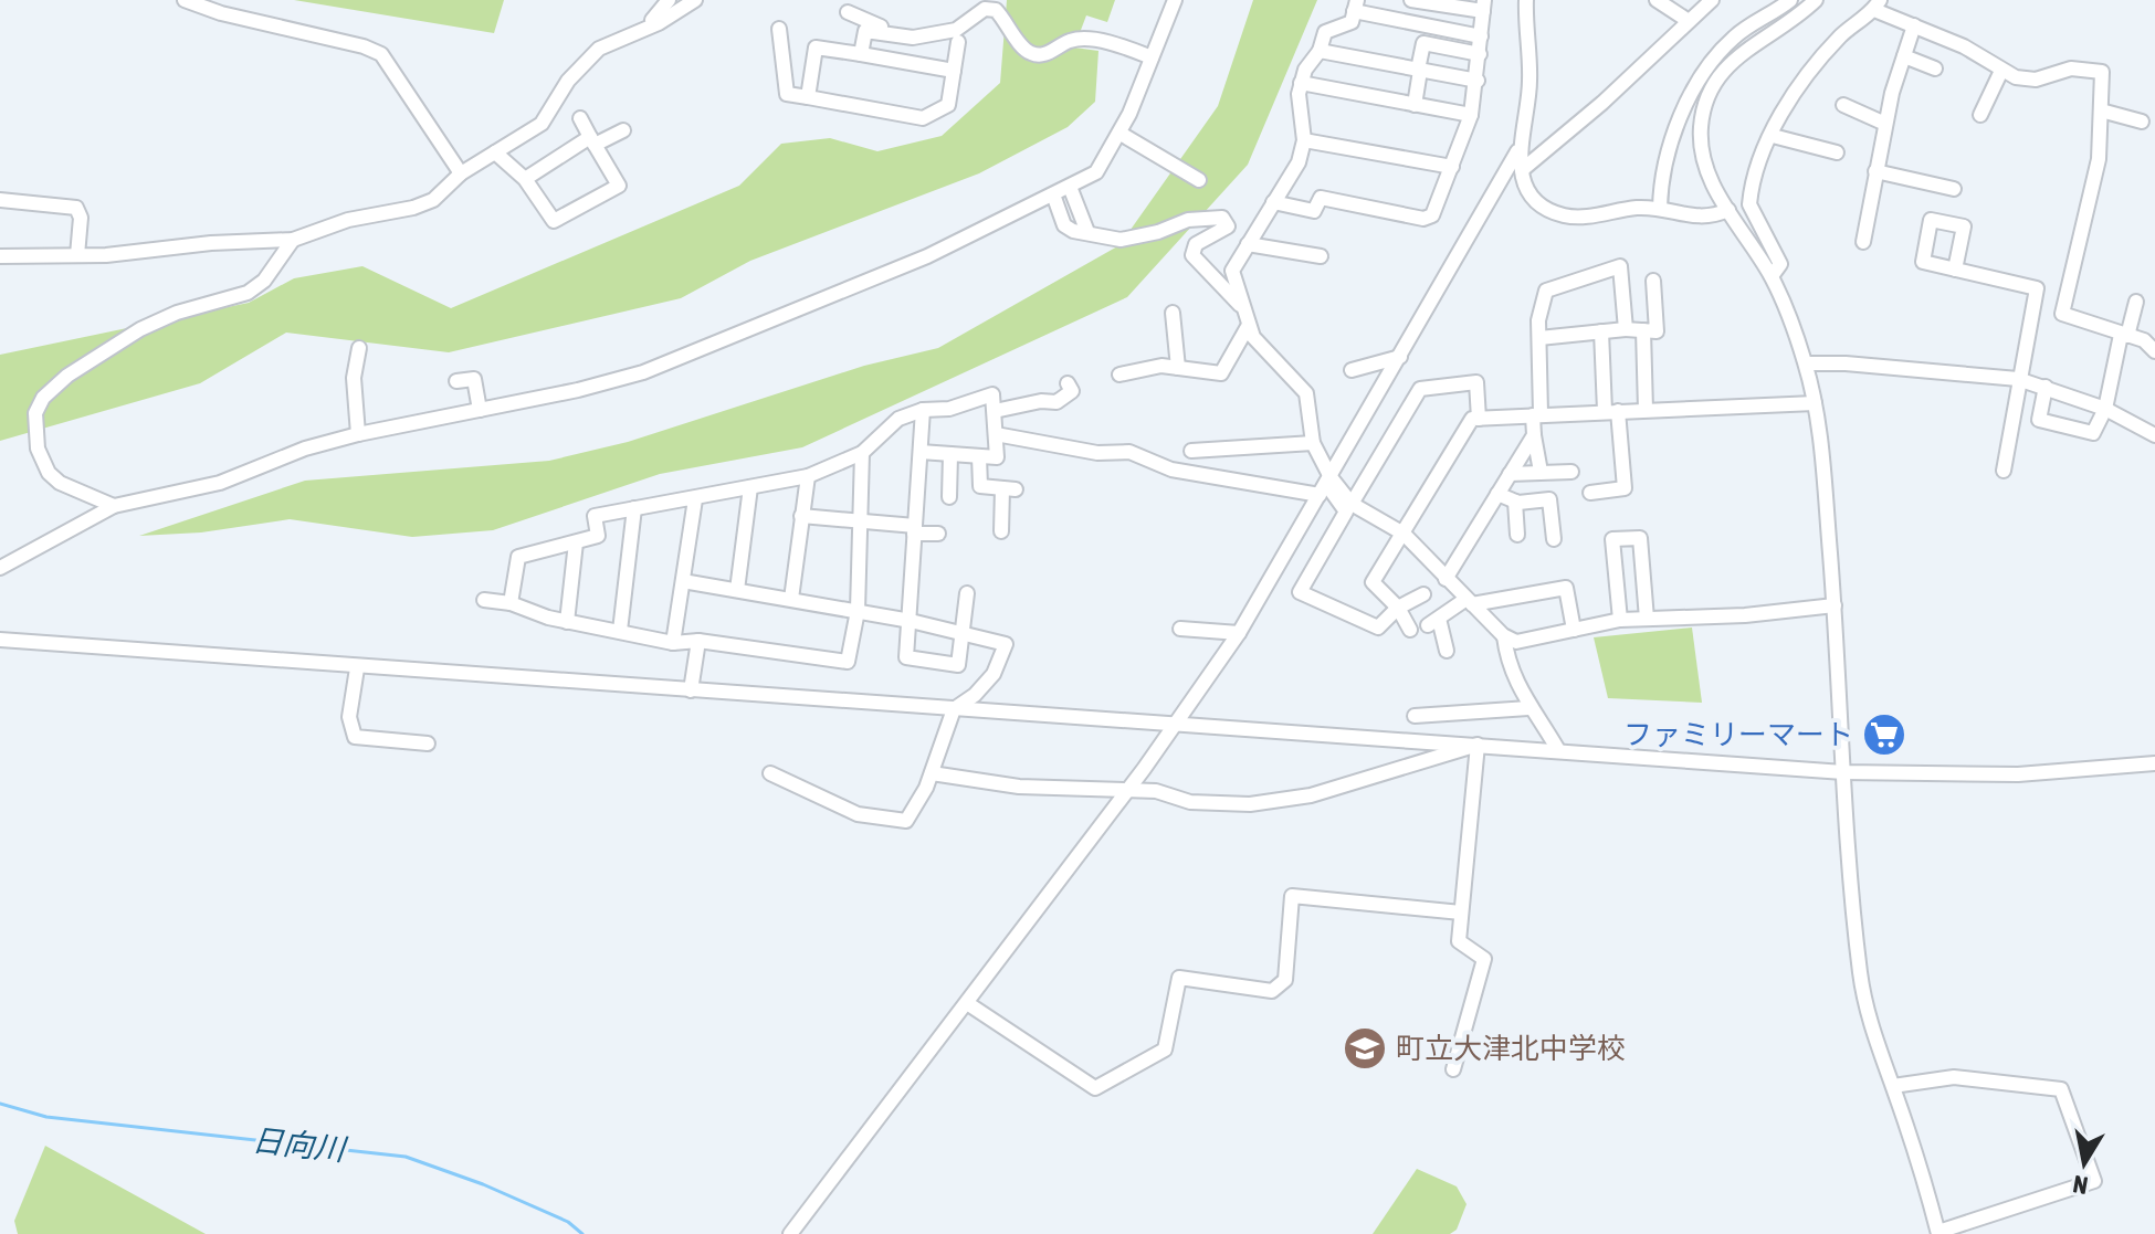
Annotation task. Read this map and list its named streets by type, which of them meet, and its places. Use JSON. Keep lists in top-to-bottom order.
{
  "water": ["日向川"],
  "places": {
    "supermarket": ["ファミリーマート"],
    "school or university": ["町立大津北中学校"]
  },
  "north": "bottom"
}
